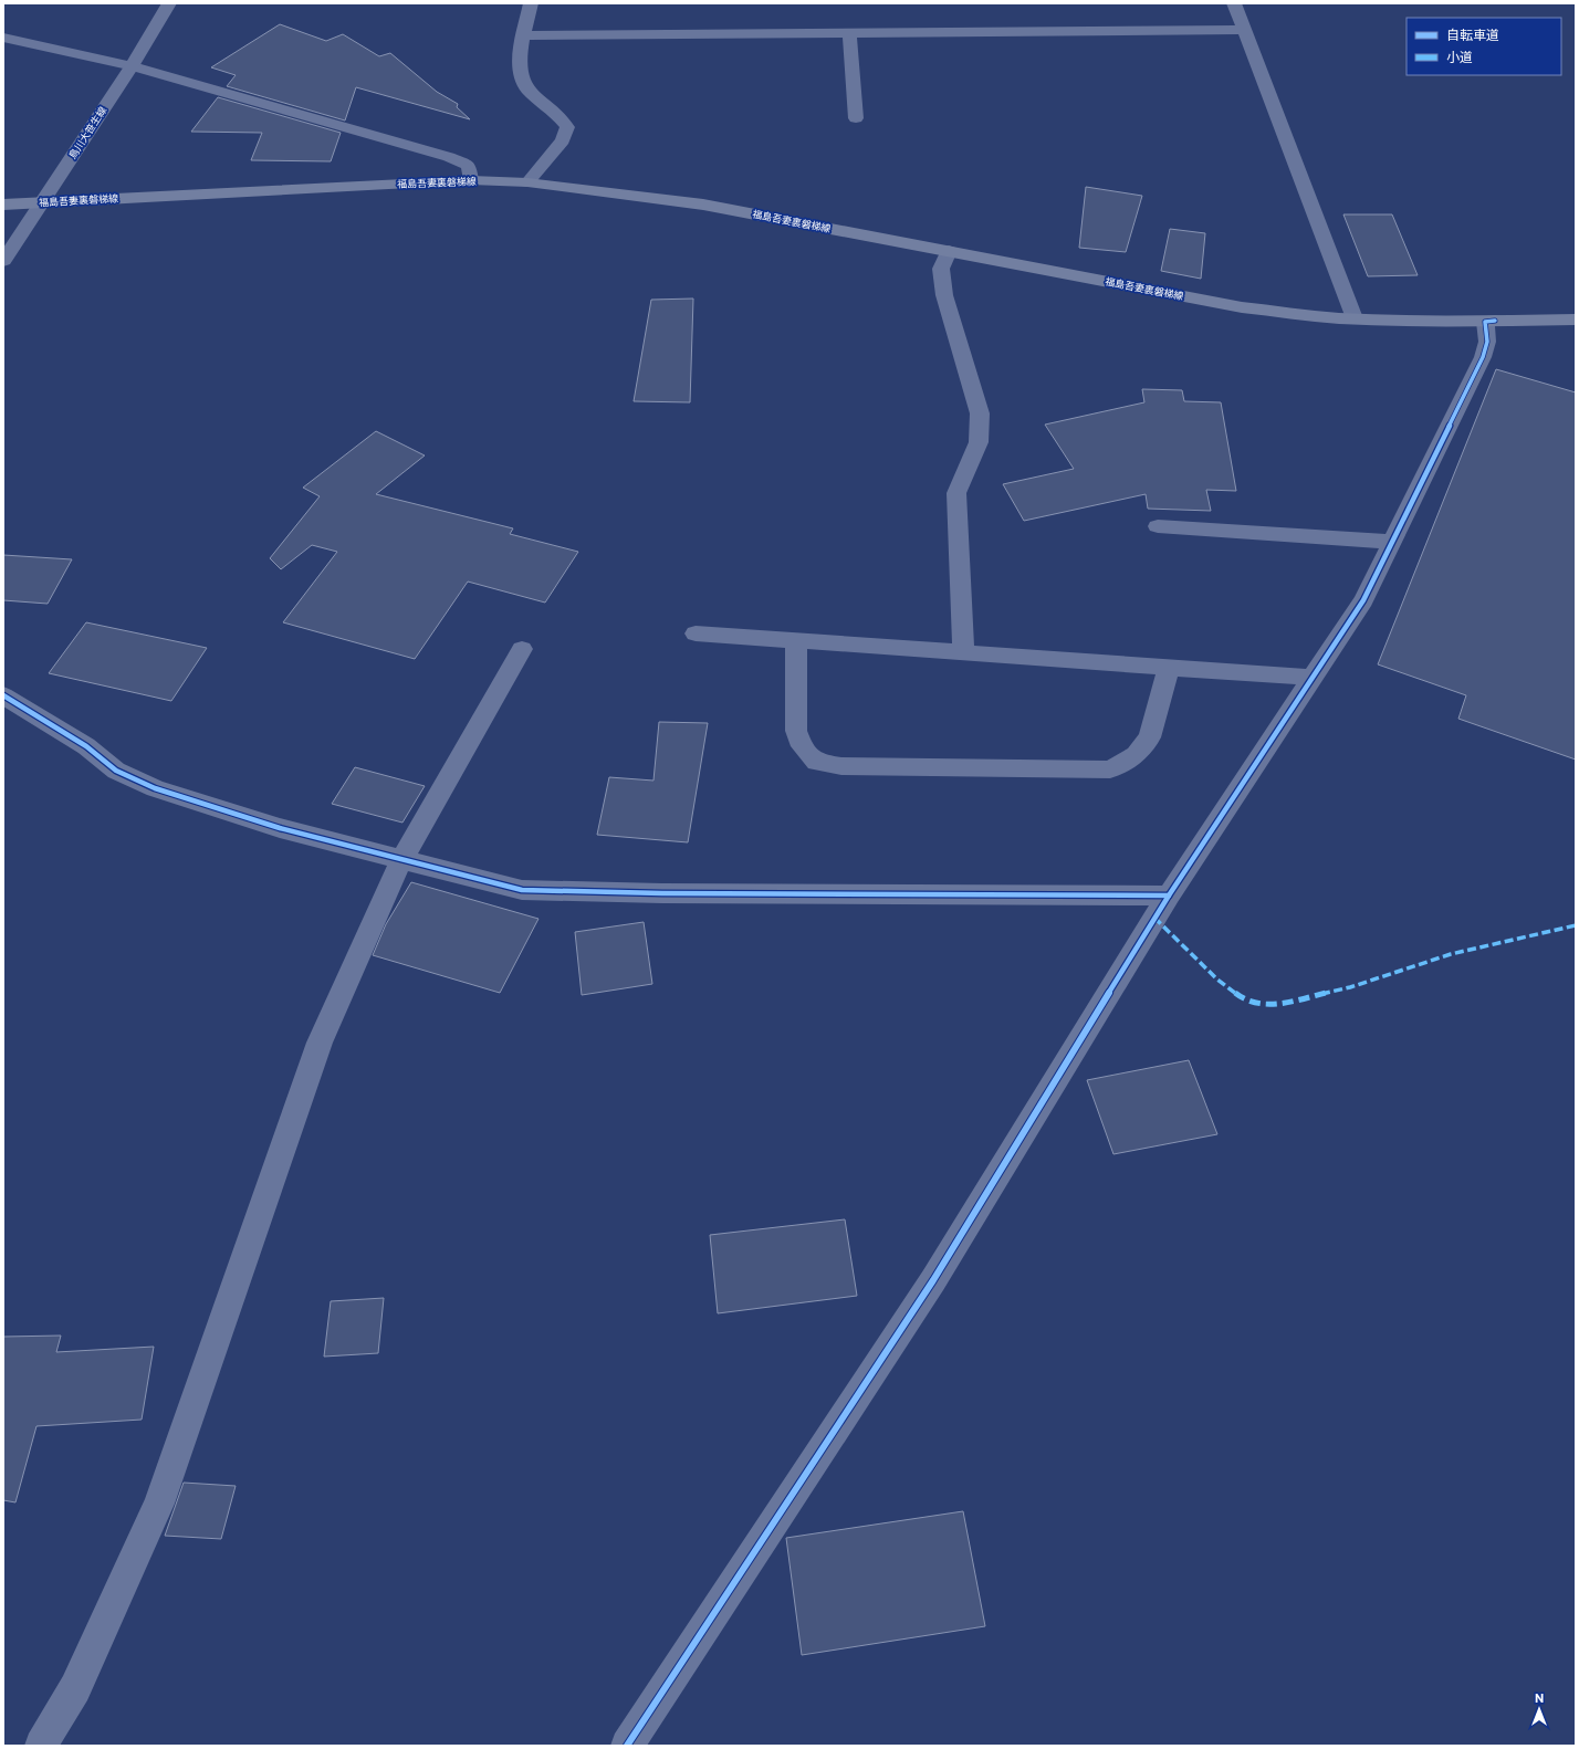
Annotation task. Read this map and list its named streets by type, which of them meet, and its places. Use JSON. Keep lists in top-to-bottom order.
{
  "streets": {
    "main road": ["福島吾妻裏磐梯線"],
    "street": ["鳥川大笹生線"]
  },
  "crossings": [
    ["鳥川大笹生線", "福島吾妻裏磐梯線"]
  ],
  "legend": ["自転車道", "小道"],
  "north": "top"
}
